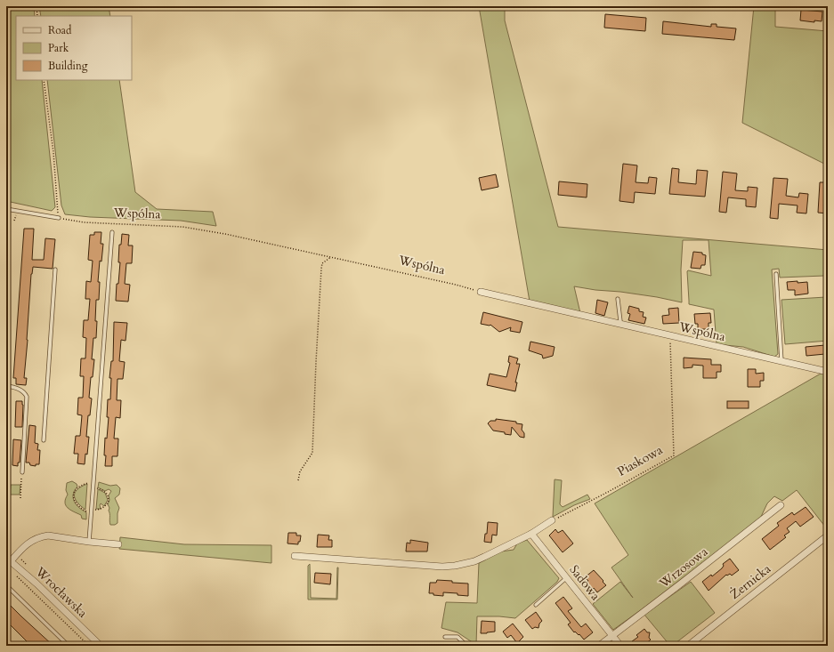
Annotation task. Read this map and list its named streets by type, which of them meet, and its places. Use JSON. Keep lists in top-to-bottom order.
{
  "streets": {
    "street": [
      "Wspólna",
      "Wrzosowa",
      "Żernicka",
      "Sadowa",
      "Wrocławska"
    ],
    "path": ["Piaskowa"]
  },
  "crossings": [
    ["Wspólna", "Piaskowa"],
    ["Wrzosowa", "Sadowa"]
  ],
  "legend": ["Road", "Park", "Building"]
}
